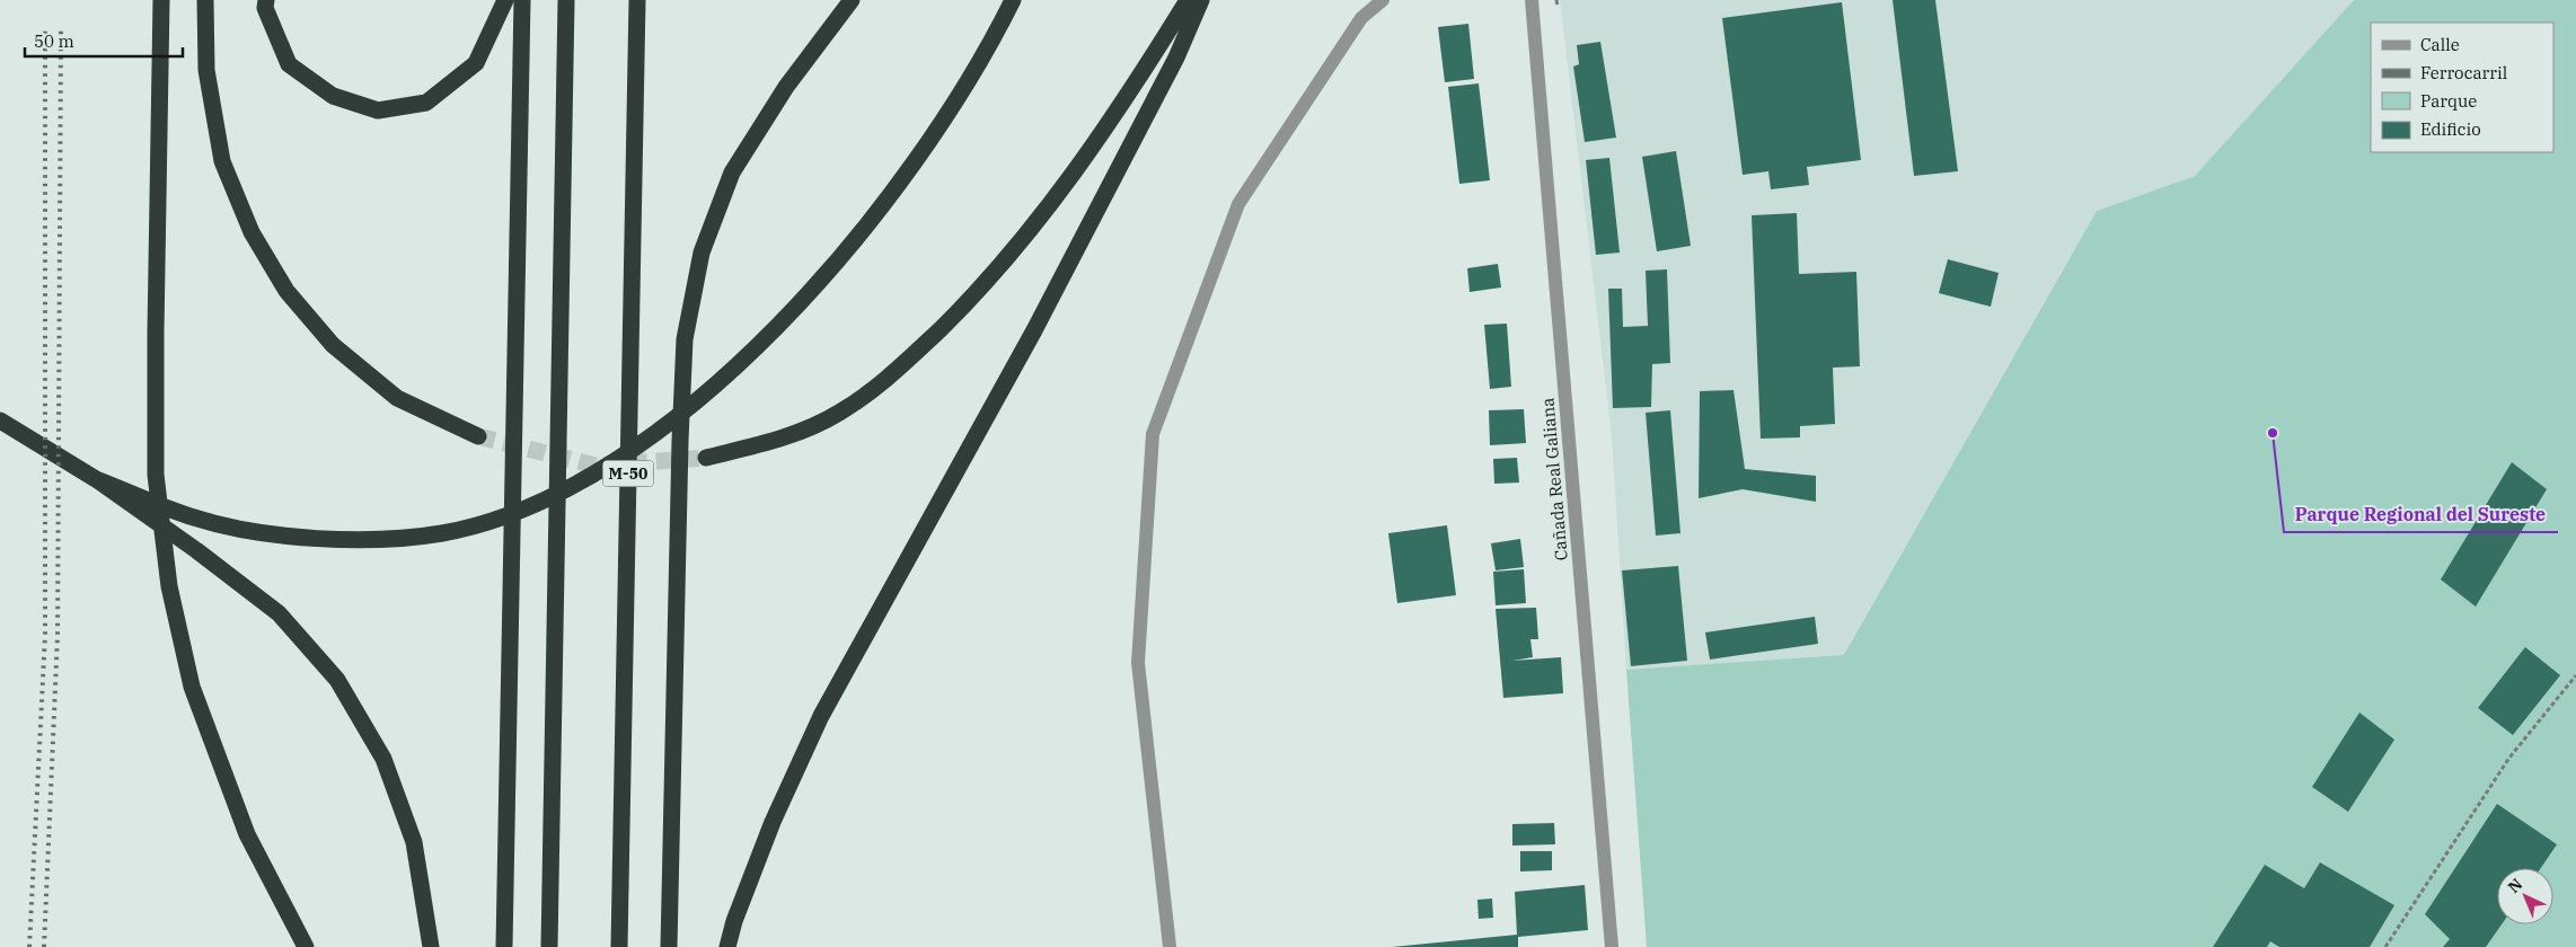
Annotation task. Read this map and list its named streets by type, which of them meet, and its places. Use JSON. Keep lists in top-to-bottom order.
{
  "streets": {
    "highway": ["M-50"],
    "street": ["Cañada Real Galiana"]
  },
  "places": ["Parque Regional del Sureste"],
  "legend": [
    "Calle",
    "Ferrocarril",
    "Parque",
    "Edificio"
  ],
  "scale_bar": "50 m",
  "north": "top left"
}
